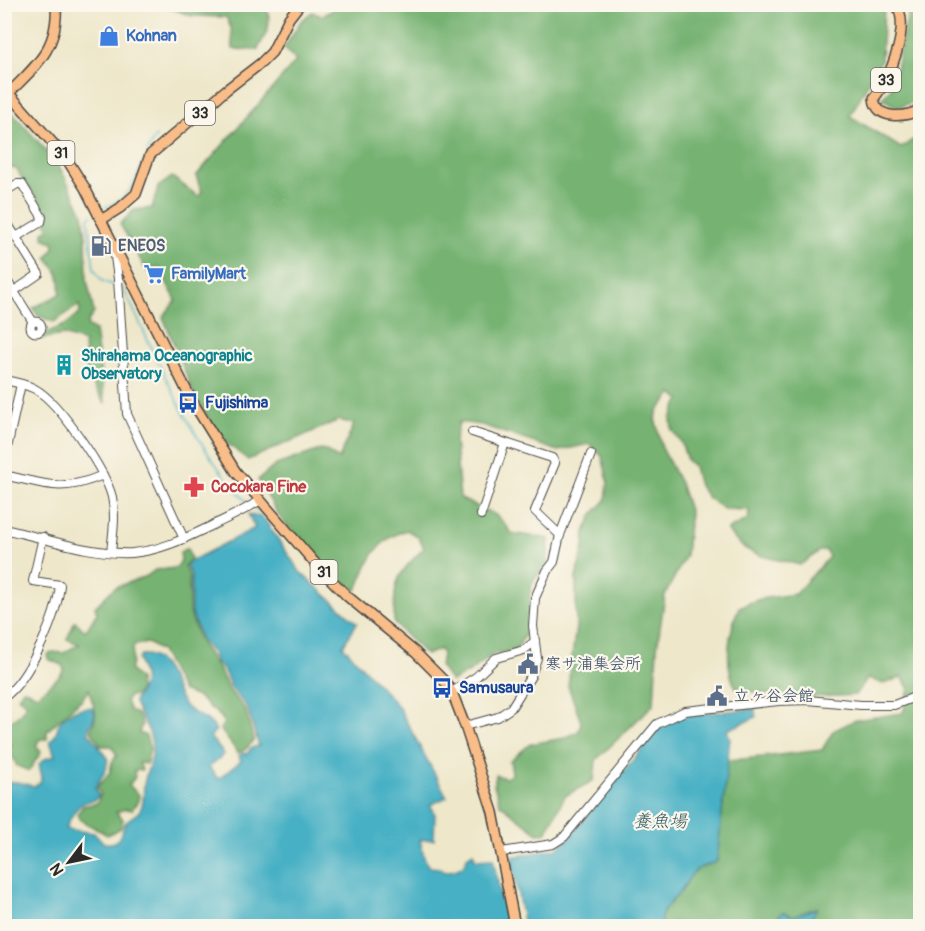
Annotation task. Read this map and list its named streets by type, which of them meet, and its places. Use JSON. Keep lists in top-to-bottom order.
{
  "streets": {
    "main road": ["33", "31"]
  },
  "crossings": [
    ["33", "31"]
  ],
  "water": ["養魚場"],
  "places": {
    "shop": ["Kohnan"],
    "fuel station": ["ENEOS"],
    "supermarket": ["FamilyMart"],
    "building": ["Shirahama Oceanographic Observatory"],
    "bus stop": ["Fujishima", "Samusaura"],
    "pharmacy": ["Cocokara Fine"],
    "public building": ["寒サ浦集会所", "立ヶ谷会館"]
  },
  "north": "bottom left"
}
